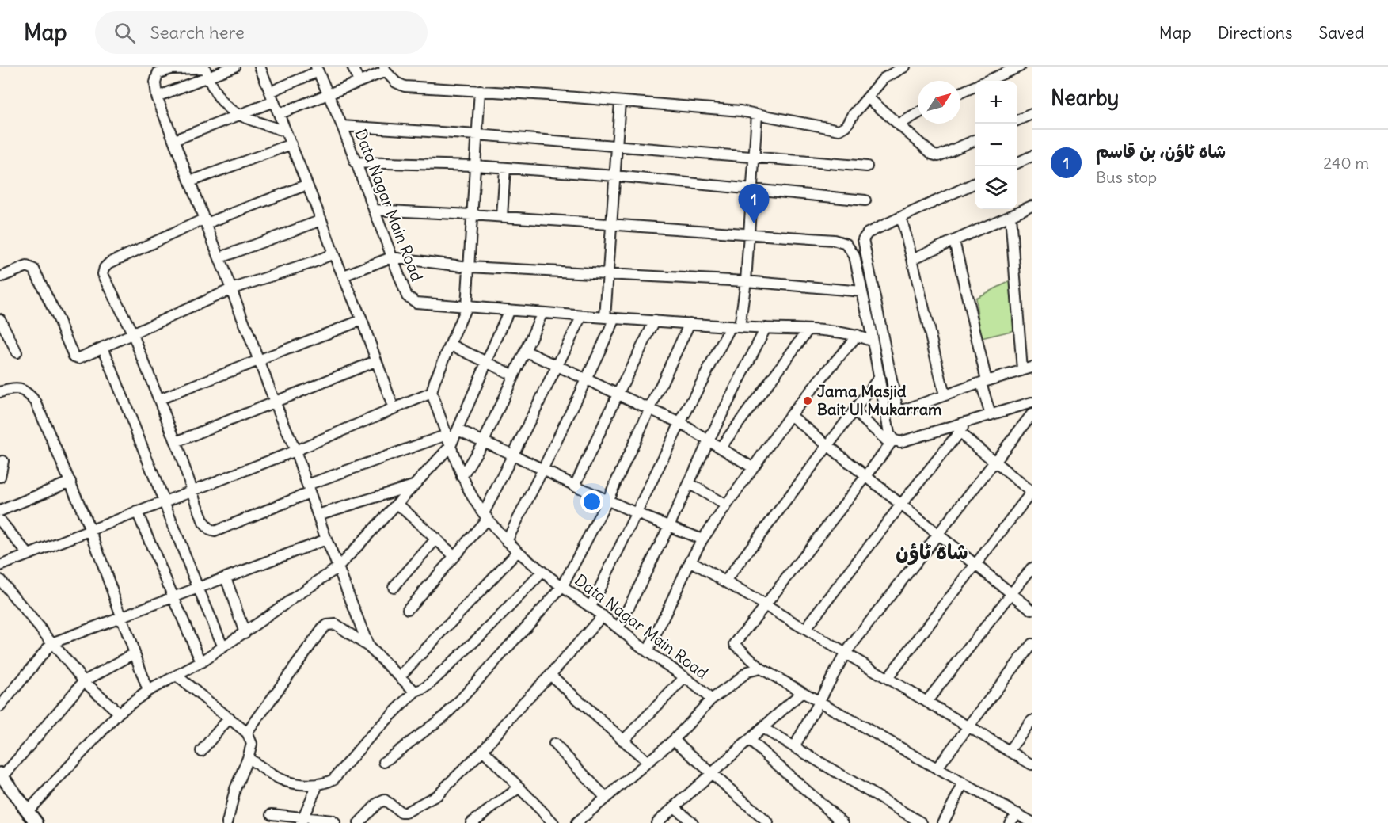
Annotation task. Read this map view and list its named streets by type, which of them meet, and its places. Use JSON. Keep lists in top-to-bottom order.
{
  "streets": {
    "street": ["Data Nagar Main Road"]
  },
  "districts": ["شاہ ٹاؤن"],
  "places": ["Jama Masjid Bait Ul Mukarram"],
  "north": "top right",
  "page": {
    "header": "Map",
    "search": "Search here",
    "nav": ["Map", "Directions", "Saved"],
    "heading": "Nearby",
    "map_buttons": ["+", "−"],
    "list": [
      {
        "mark": "1",
        "name": "شاہ ٹاؤن، بن قاسم",
        "note": "Bus stop",
        "value": "240 m"
      }
    ],
    "pins": "1"
  }
}
